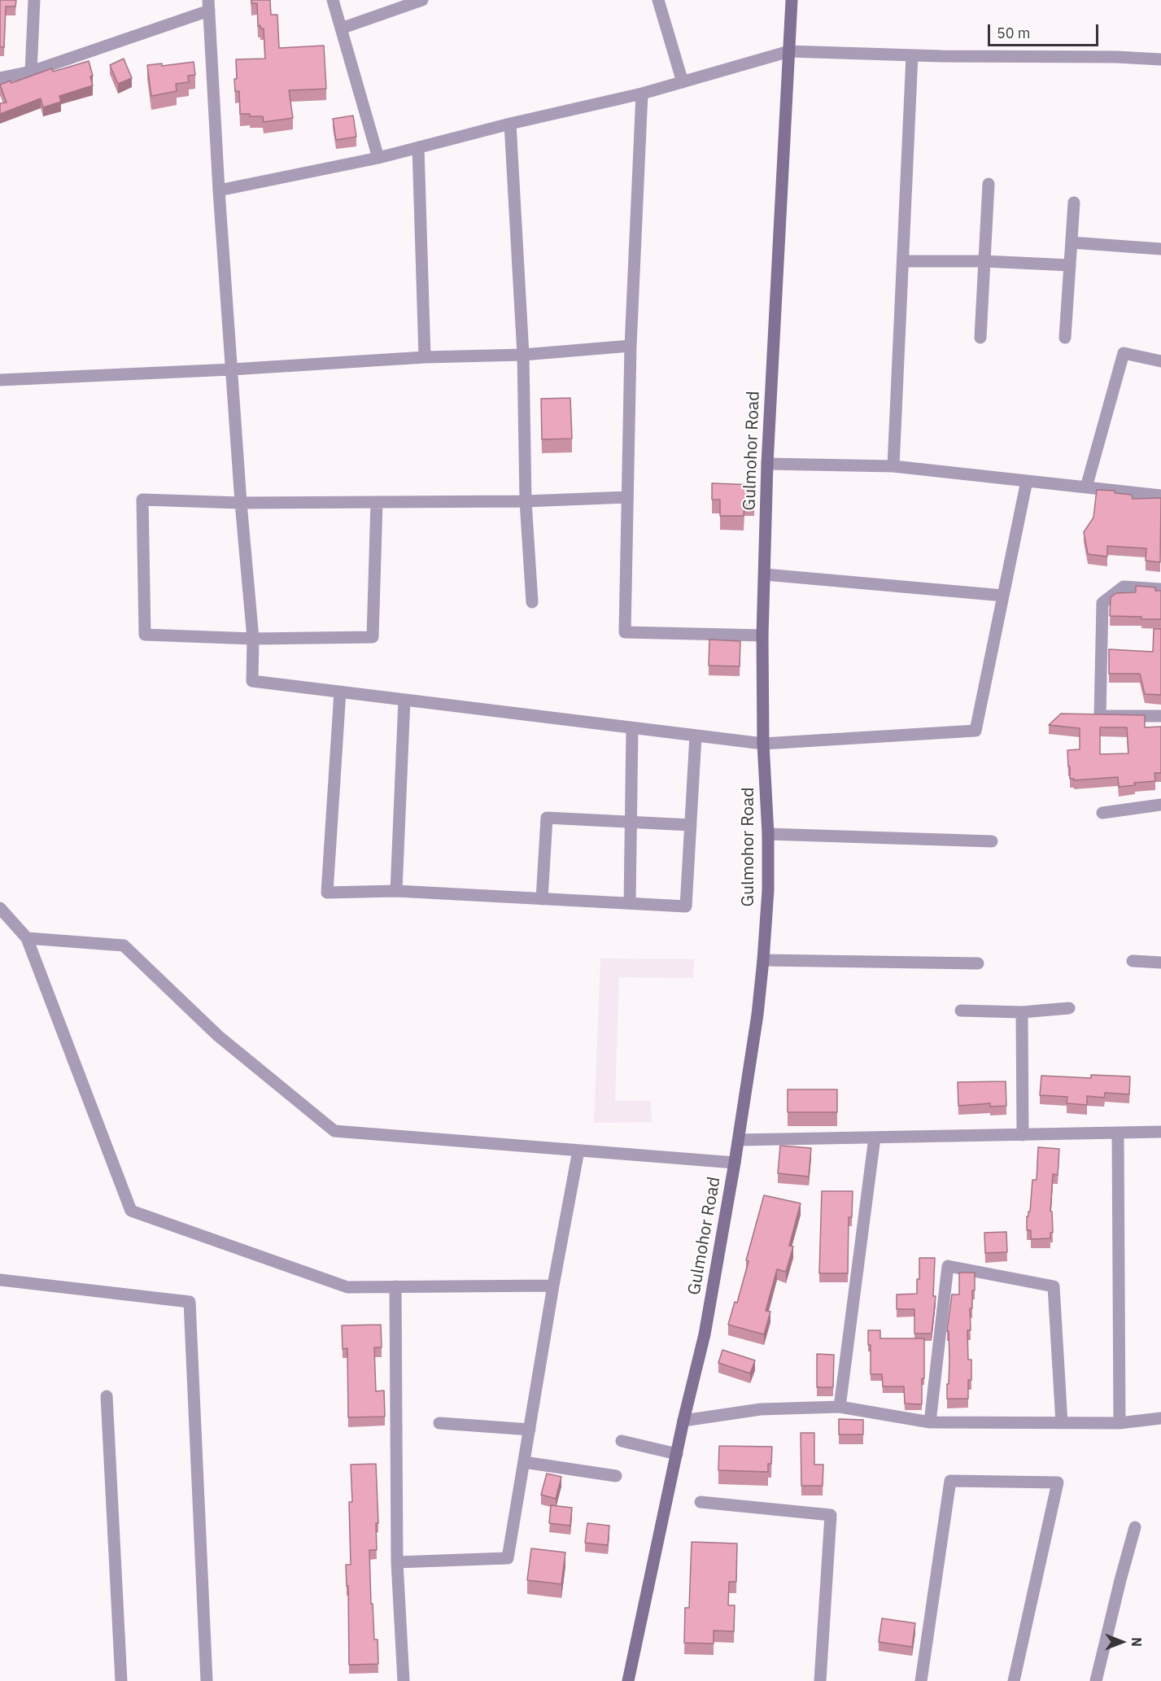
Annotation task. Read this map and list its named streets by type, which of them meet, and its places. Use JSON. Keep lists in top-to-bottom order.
{
  "streets": {
    "street": ["Gulmohor Road"]
  },
  "scale_bar": "50 m",
  "north": "right"
}
